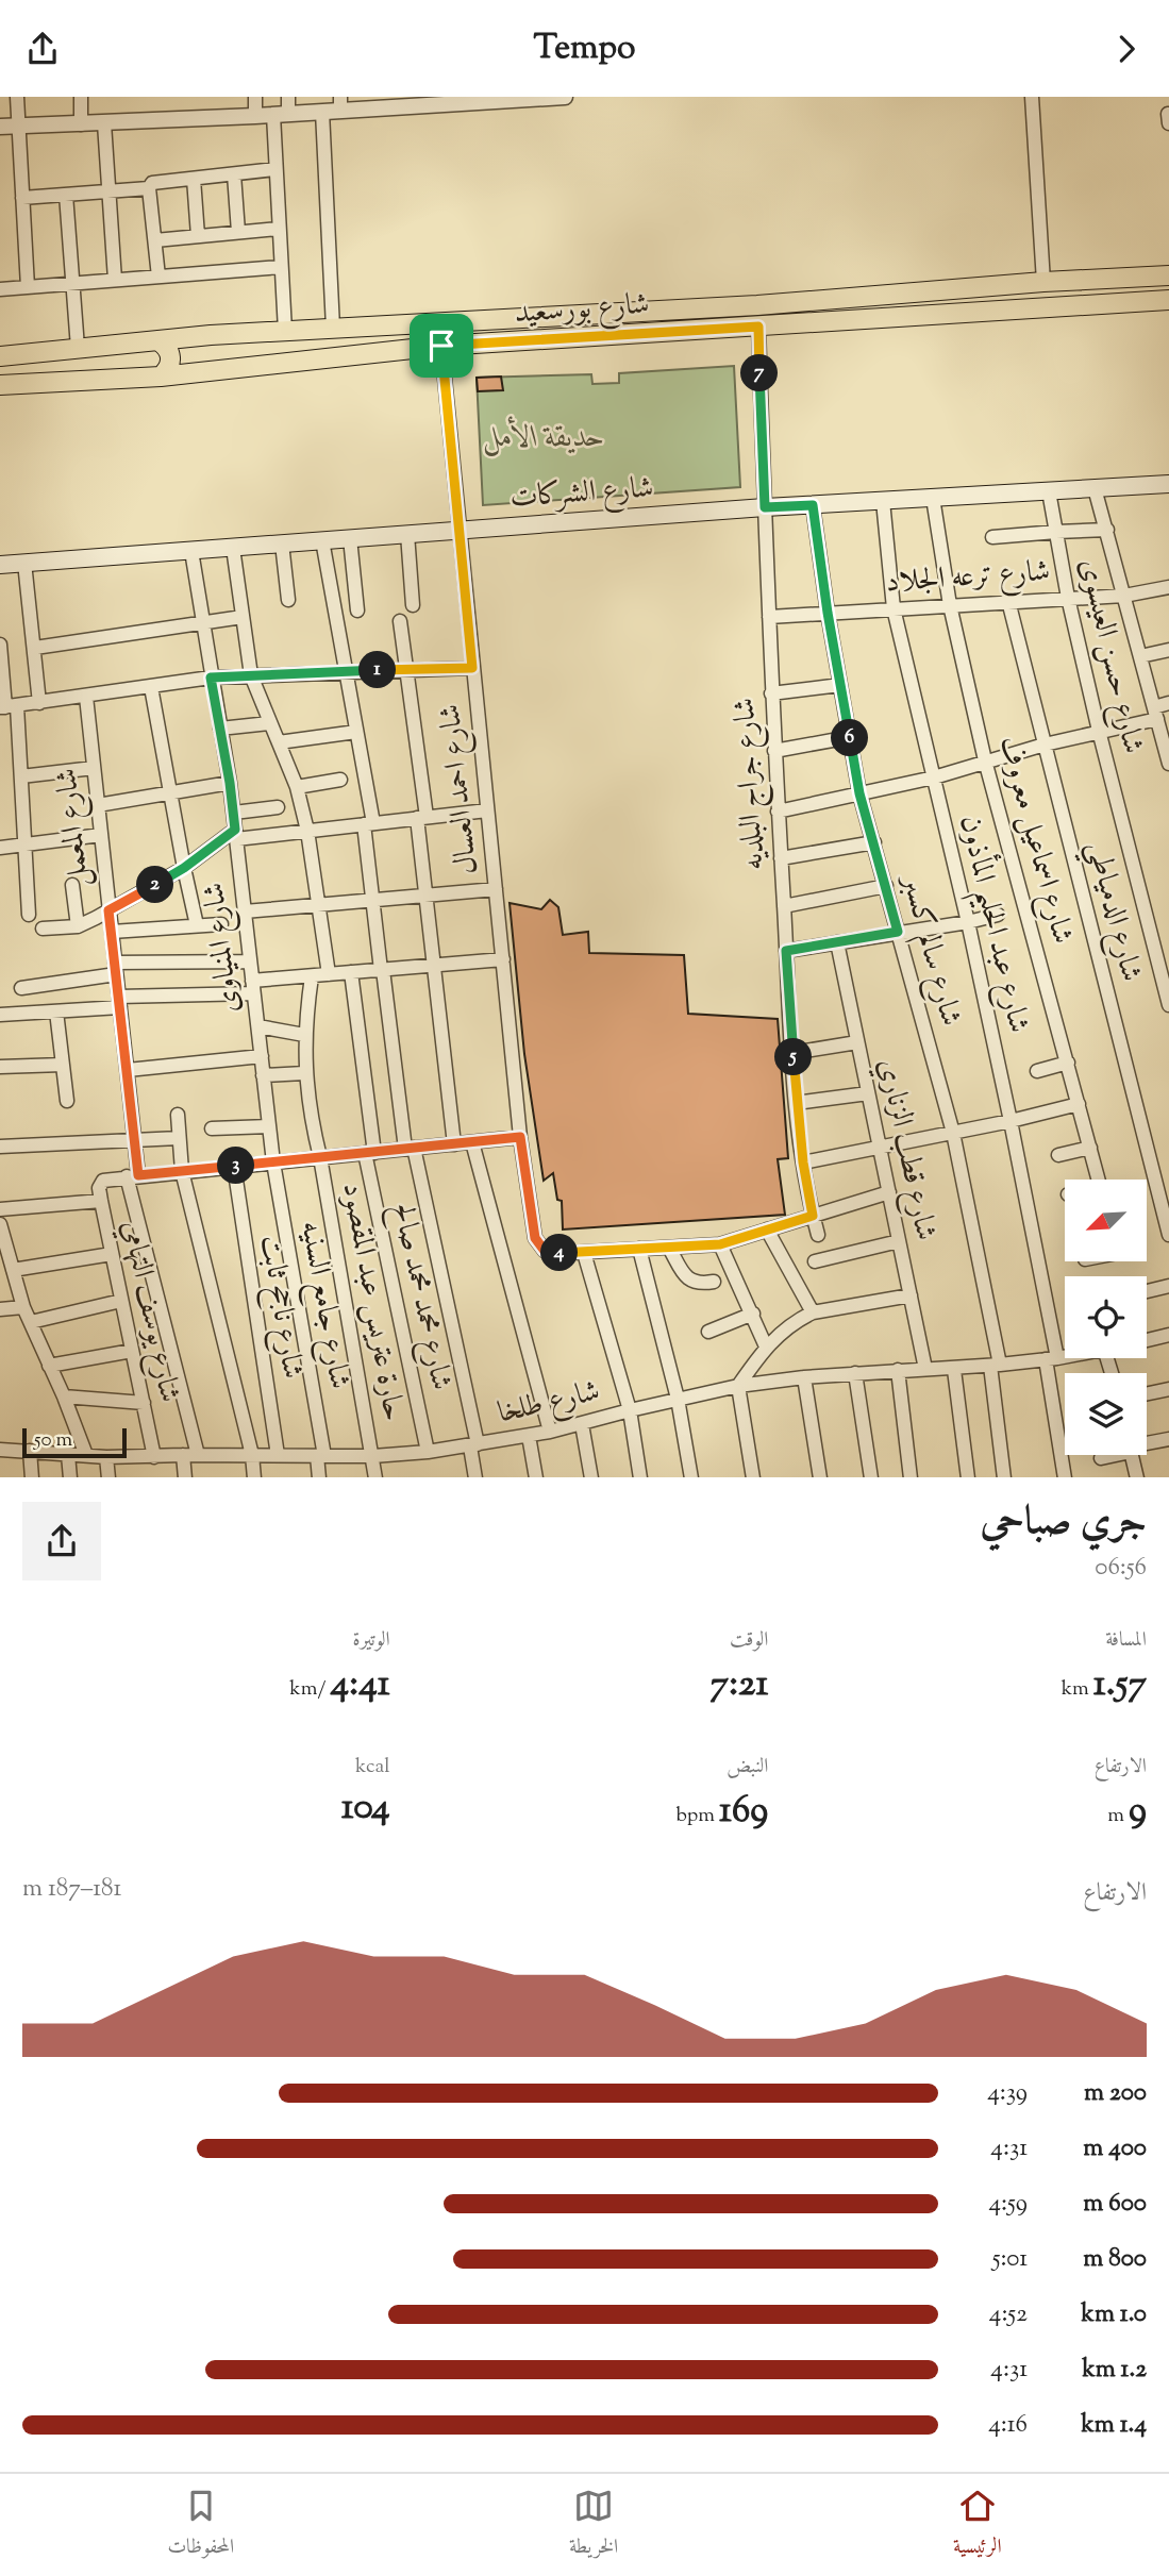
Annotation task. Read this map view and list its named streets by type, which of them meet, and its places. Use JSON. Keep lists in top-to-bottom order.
{
  "streets": {
    "main road": ["شارع بورسعيد", "شارع الشركات"],
    "street": [
      "شارع ترعه الجلاد",
      "شارع حسن العيسوى",
      "شارع جراج البلديه",
      "شارع احمد العسال",
      "شارع المعمل",
      "شارع اسماعيل معروف",
      "شارع الدمياطي",
      "شارع عبد الحليم المأذون",
      "شارع المنياوى",
      "شارع سالم كسبر",
      "شارع قطب الزناري",
      "شارع محمد محمد صالح",
      "حارة عتريس عبد المقصود",
      "شارع جامع السنيه",
      "شارع ناجح ثابت",
      "شارع يوسف التهامي",
      "شارع طلخا"
    ]
  },
  "crossings": [
    ["شارع بورسعيد", "شارع جراج البلديه"],
    ["شارع بورسعيد", "شارع احمد العسال"],
    ["شارع الشركات", "شارع حسن العيسوى"],
    ["شارع الشركات", "شارع جراج البلديه"],
    ["شارع الشركات", "شارع احمد العسال"],
    ["شارع الشركات", "شارع اسماعيل معروف"],
    ["شارع الشركات", "شارع عبد الحليم المأذون"],
    ["شارع الشركات", "شارع المنياوى"],
    ["شارع الشركات", "شارع سالم كسبر"],
    ["شارع ترعه الجلاد", "شارع حسن العيسوى"],
    ["شارع ترعه الجلاد", "شارع جراج البلديه"],
    ["شارع ترعه الجلاد", "شارع اسماعيل معروف"],
    ["شارع ترعه الجلاد", "شارع الدمياطي"],
    ["شارع ترعه الجلاد", "شارع عبد الحليم المأذون"],
    ["شارع ترعه الجلاد", "شارع سالم كسبر"],
    ["شارع جراج البلديه", "شارع احمد العسال"],
    ["شارع احمد العسال", "شارع قطب الزناري"],
    ["شارع المعمل", "شارع يوسف التهامي"],
    ["شارع المعمل", "شارع طلخا"],
    ["شارع عبد الحليم المأذون", "شارع طلخا"],
    ["شارع المنياوى", "شارع جامع السنيه"],
    ["شارع سالم كسبر", "شارع طلخا"],
    ["شارع قطب الزناري", "شارع طلخا"],
    ["شارع محمد محمد صالح", "شارع طلخا"],
    ["حارة عتريس عبد المقصود", "شارع طلخا"],
    ["شارع جامع السنيه", "شارع طلخا"],
    ["شارع ناجح ثابت", "شارع طلخا"],
    ["شارع يوسف التهامي", "شارع طلخا"]
  ],
  "parks": ["حديقة الأمل"],
  "scale_bar": "50 m",
  "north": "bottom left",
  "page": {
    "header": "Tempo",
    "pins": [
      "7",
      "1",
      "6",
      "2",
      "5",
      "3",
      "4"
    ],
    "scale": "50 m",
    "heading": ["جري صباحي", "06:56"],
    "stats": [
      ["المسافة", "1.57 km"],
      ["الوقت", "7:21"],
      ["الوتيرة", "4:41 /km"],
      ["الارتفاع", "9 m"],
      ["النبض", "169 bpm"],
      ["kcal", "104"]
    ],
    "chart": ["الارتفاع", "181–187 m"],
    "list": [
      {
        "name": "200 m",
        "note": "4:39"
      },
      {
        "name": "400 m",
        "note": "4:31"
      },
      {
        "name": "600 m",
        "note": "4:59"
      },
      {
        "name": "800 m",
        "note": "5:01"
      },
      {
        "name": "1.0 km",
        "note": "4:52"
      },
      {
        "name": "1.2 km",
        "note": "4:31"
      },
      {
        "name": "1.4 km",
        "note": "4:16"
      }
    ],
    "tabs": ["الرئيسية", "الخريطة", "المحفوظات"]
  }
}
